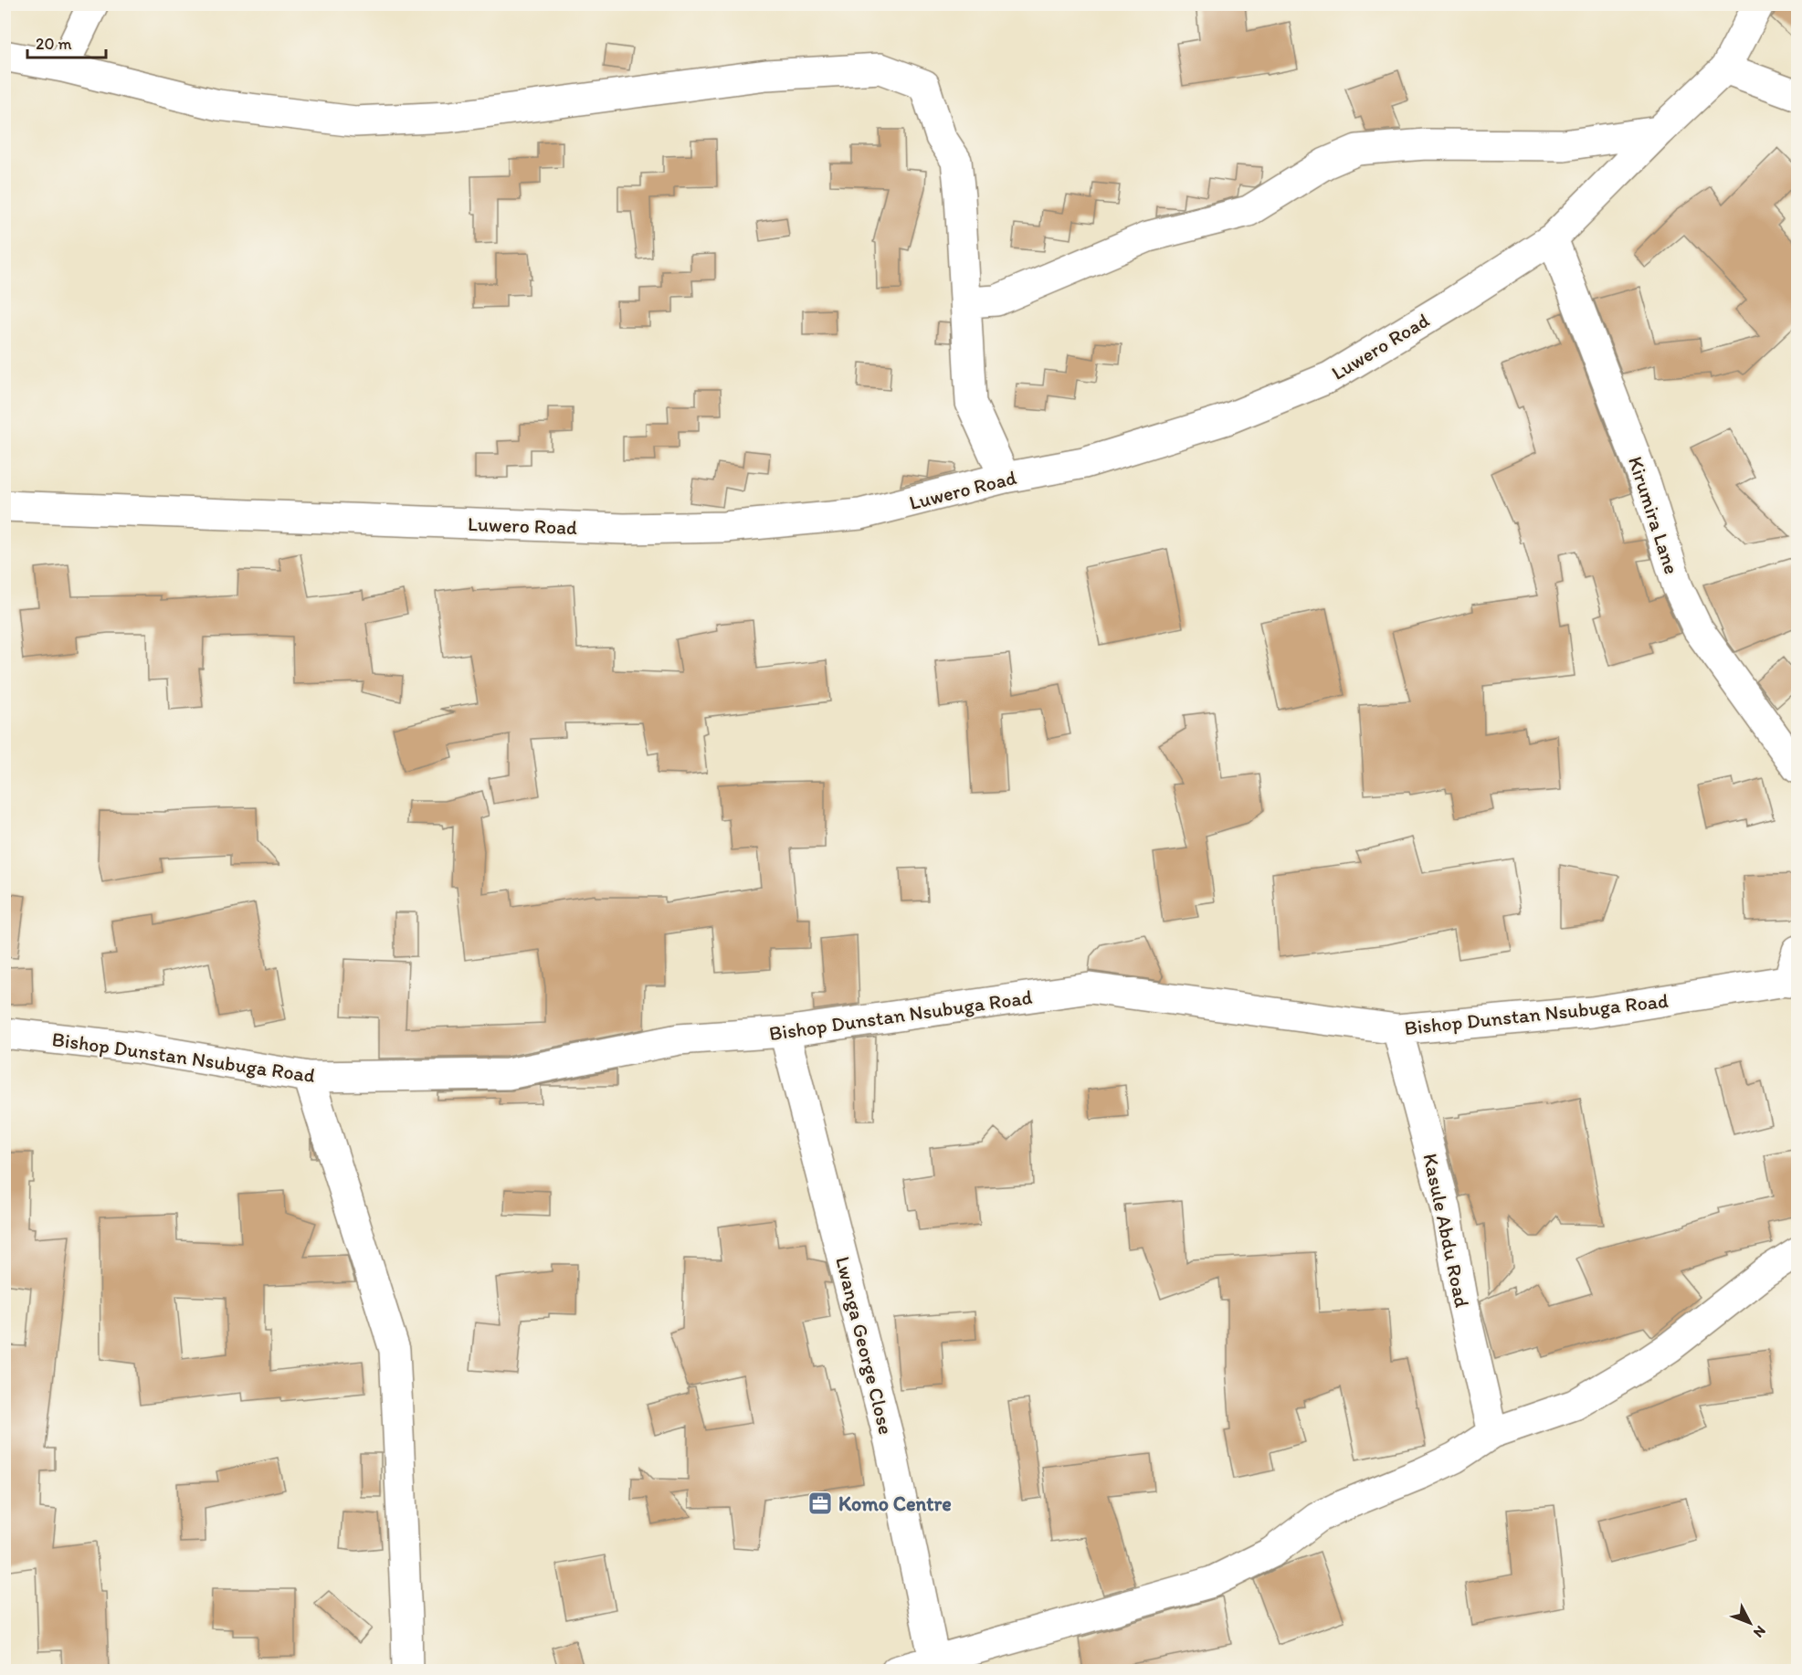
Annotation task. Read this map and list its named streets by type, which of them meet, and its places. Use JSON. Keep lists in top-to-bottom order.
{
  "streets": {
    "street": [
      "Luwero Road",
      "Kirumira Lane",
      "Bishop Dunstan Nsubuga Road",
      "Kasule Abdu Road",
      "Lwanga George Close"
    ]
  },
  "crossings": [
    ["Luwero Road", "Kirumira Lane"],
    ["Bishop Dunstan Nsubuga Road", "Kasule Abdu Road"],
    ["Bishop Dunstan Nsubuga Road", "Lwanga George Close"]
  ],
  "places": {
    "office": ["Komo Centre"]
  },
  "scale_bar": "20 m",
  "north": "bottom right"
}
